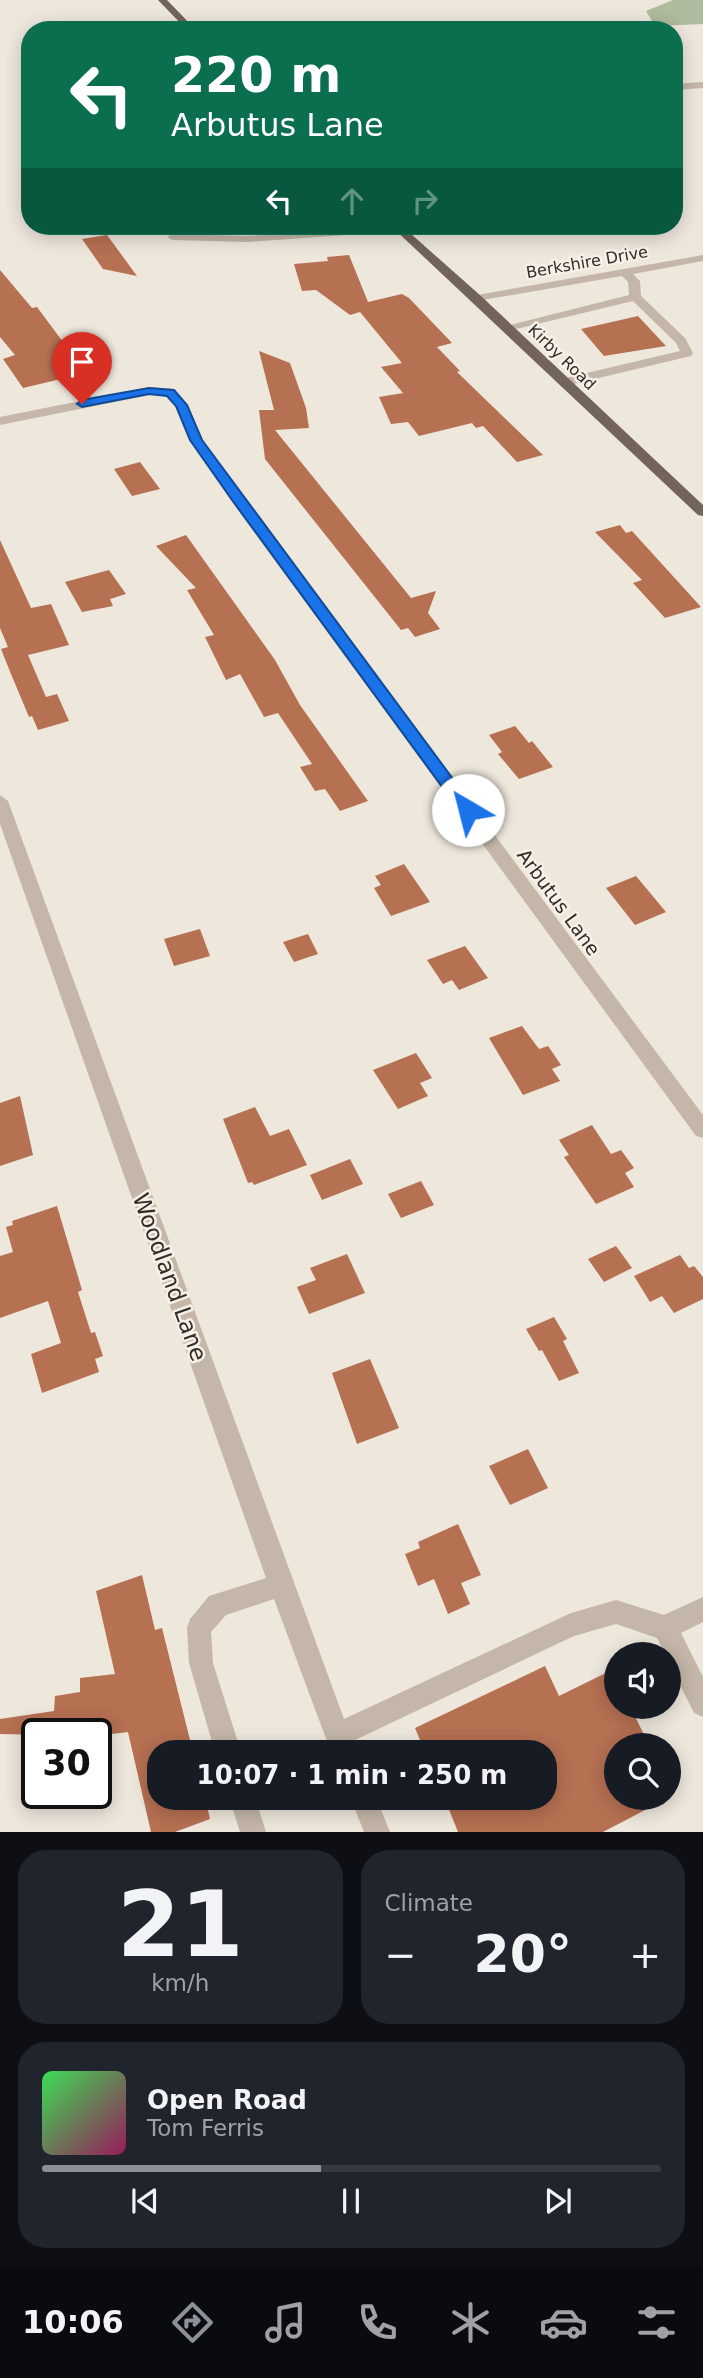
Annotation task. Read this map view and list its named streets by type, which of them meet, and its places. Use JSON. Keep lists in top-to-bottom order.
{
  "streets": {
    "main road": ["Kirby Road"],
    "street": ["Berkshire Drive", "Arbutus Lane", "Woodland Lane"]
  },
  "crossings": [
    ["Berkshire Drive", "Kirby Road"]
  ],
  "page": {
    "turn": ["220 m", "Arbutus Lane"],
    "limit": "30",
    "trip": "10:07 · 1 min · 250 m",
    "tile": [
      ["21", "km/h"],
      "Climate"
    ],
    "heat": ["−", "20°", "+"],
    "song": ["Open Road", "Tom Ferris"],
    "tabs": "10:06"
  }
}
